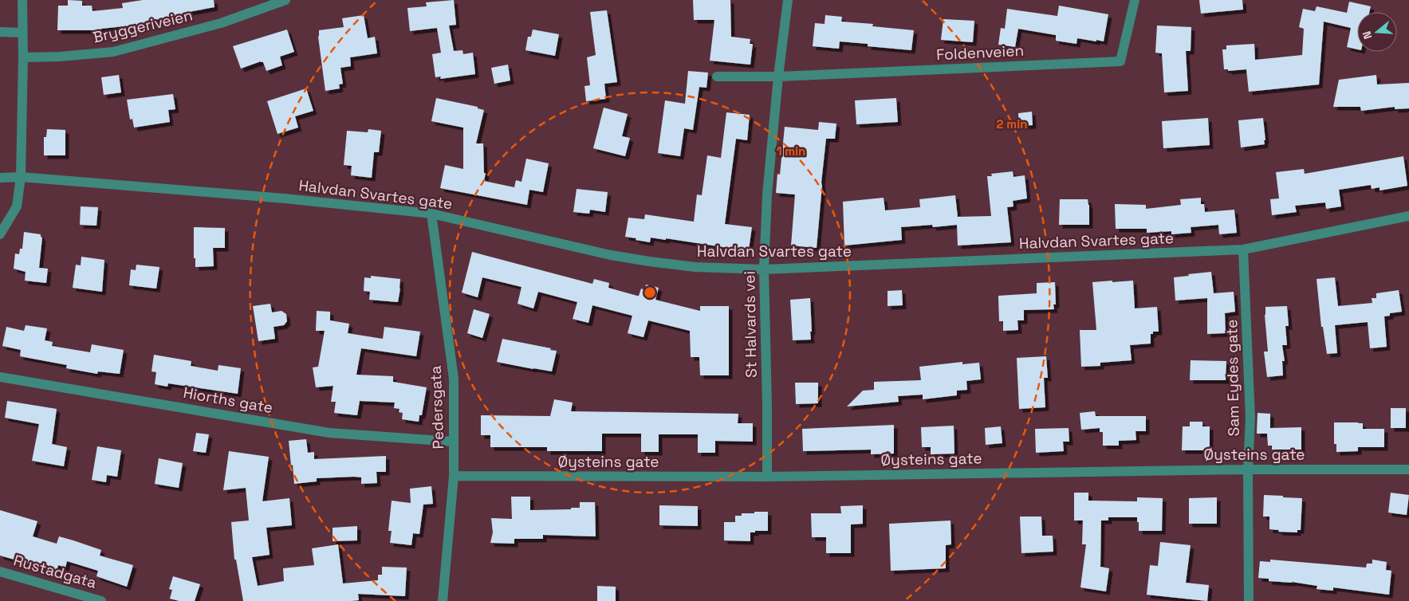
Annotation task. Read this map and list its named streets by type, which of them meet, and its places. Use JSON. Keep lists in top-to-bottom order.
{
  "streets": {
    "street": [
      "Bryggeriveien",
      "Foldenveien",
      "Halvdan Svartes gate",
      "St Halvards vei",
      "Sam Eydes gate",
      "Hiorths gate",
      "Pedersgata",
      "Øysteins gate",
      "Rustadgata"
    ]
  },
  "crossings": [
    ["Foldenveien", "St Halvards vei"],
    ["Halvdan Svartes gate", "St Halvards vei"],
    ["Halvdan Svartes gate", "Sam Eydes gate"],
    ["Halvdan Svartes gate", "Pedersgata"],
    ["St Halvards vei", "Øysteins gate"],
    ["Sam Eydes gate", "Øysteins gate"],
    ["Hiorths gate", "Pedersgata"],
    ["Pedersgata", "Øysteins gate"]
  ],
  "north": "left",
  "rings": ["2 min", "1 min"]
}
